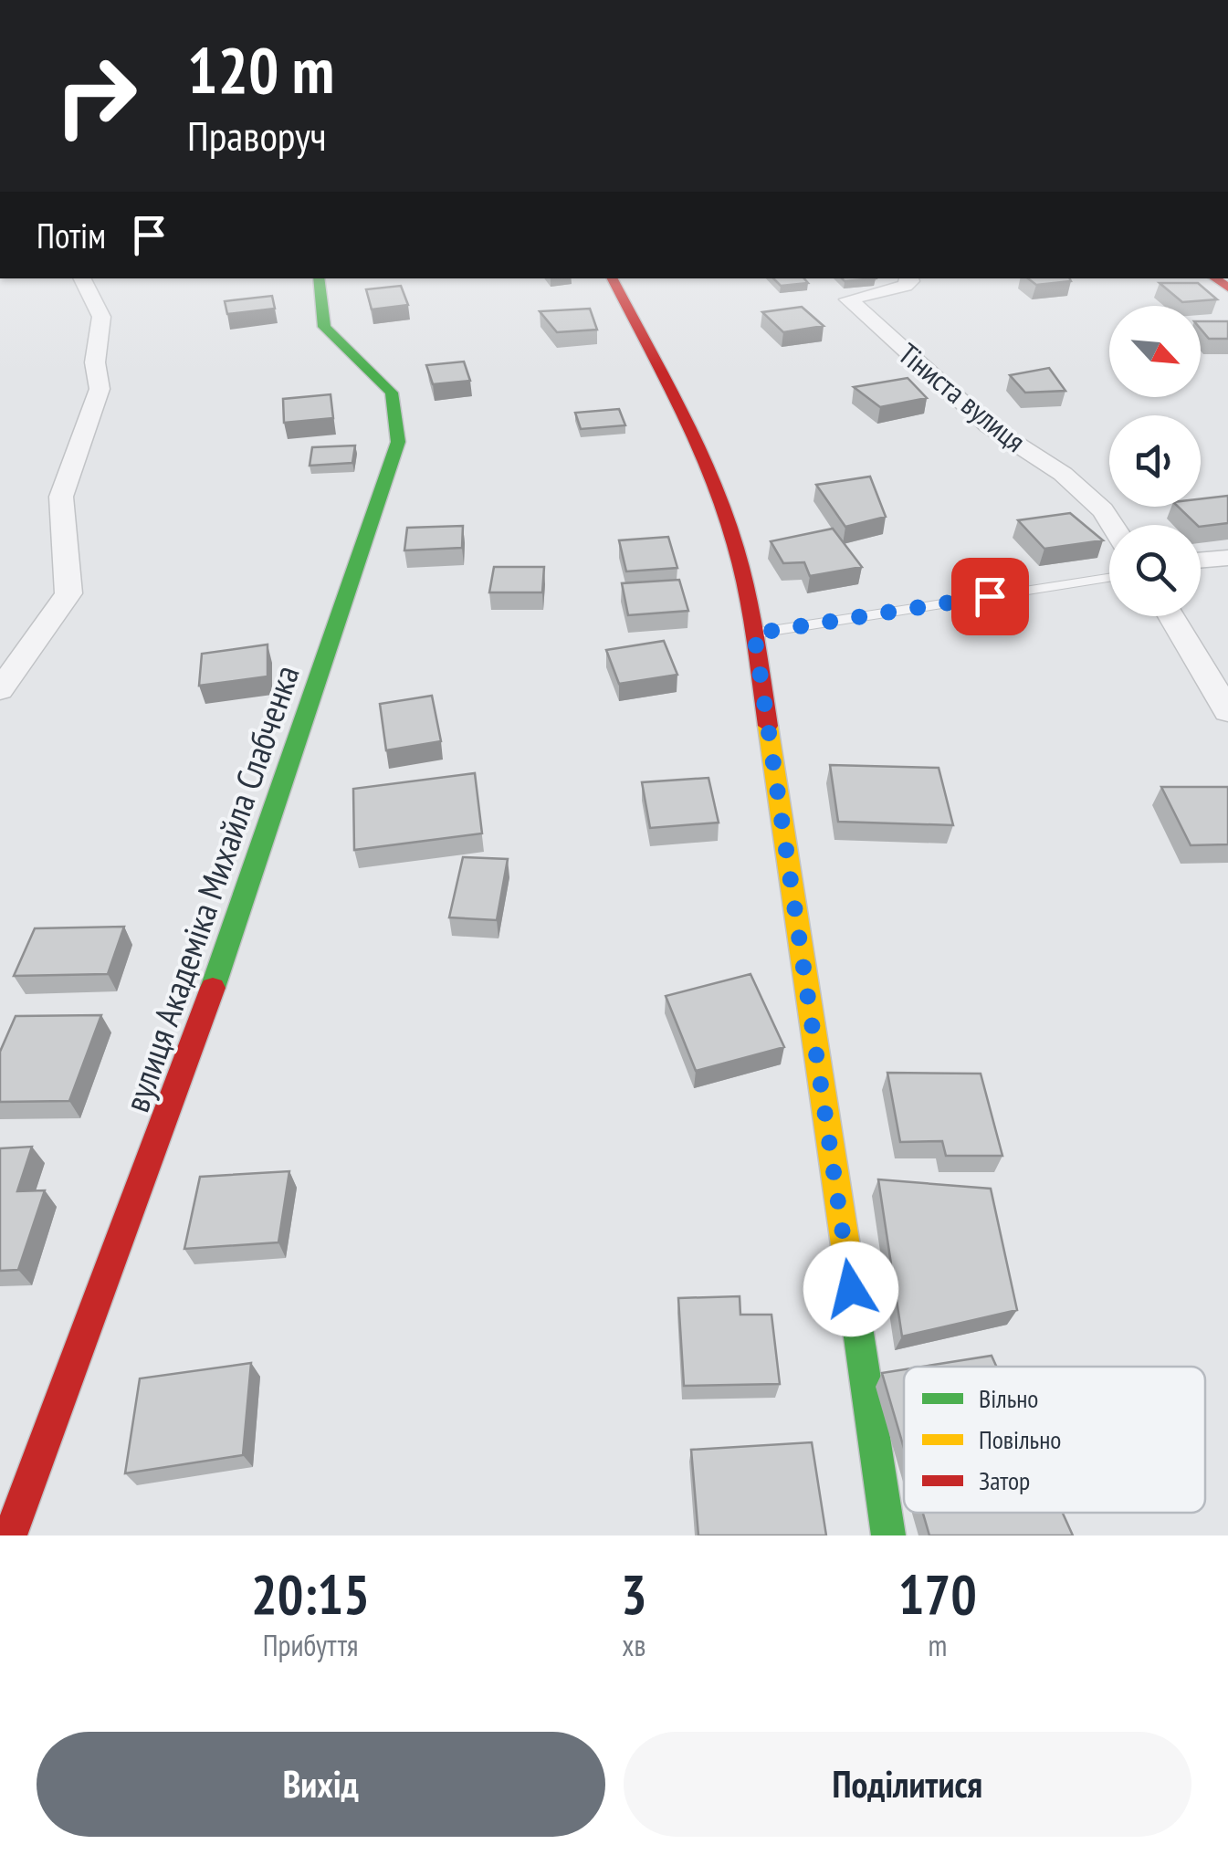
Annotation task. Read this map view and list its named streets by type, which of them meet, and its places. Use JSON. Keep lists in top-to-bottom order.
{
  "streets": {
    "street": ["Тіниста вулиця", "вулиця Академіка Михайла Слабченка"]
  },
  "legend": ["Вільно", "Повільно", "Затор"],
  "north": "bottom right",
  "page": {
    "turn": ["120 m", "Праворуч"],
    "then": "Потім",
    "eta": [
      "20:15",
      "Прибуття",
      "3",
      "хв",
      "170",
      "m"
    ],
    "buttons": ["Вихід", "Поділитися"]
  }
}
